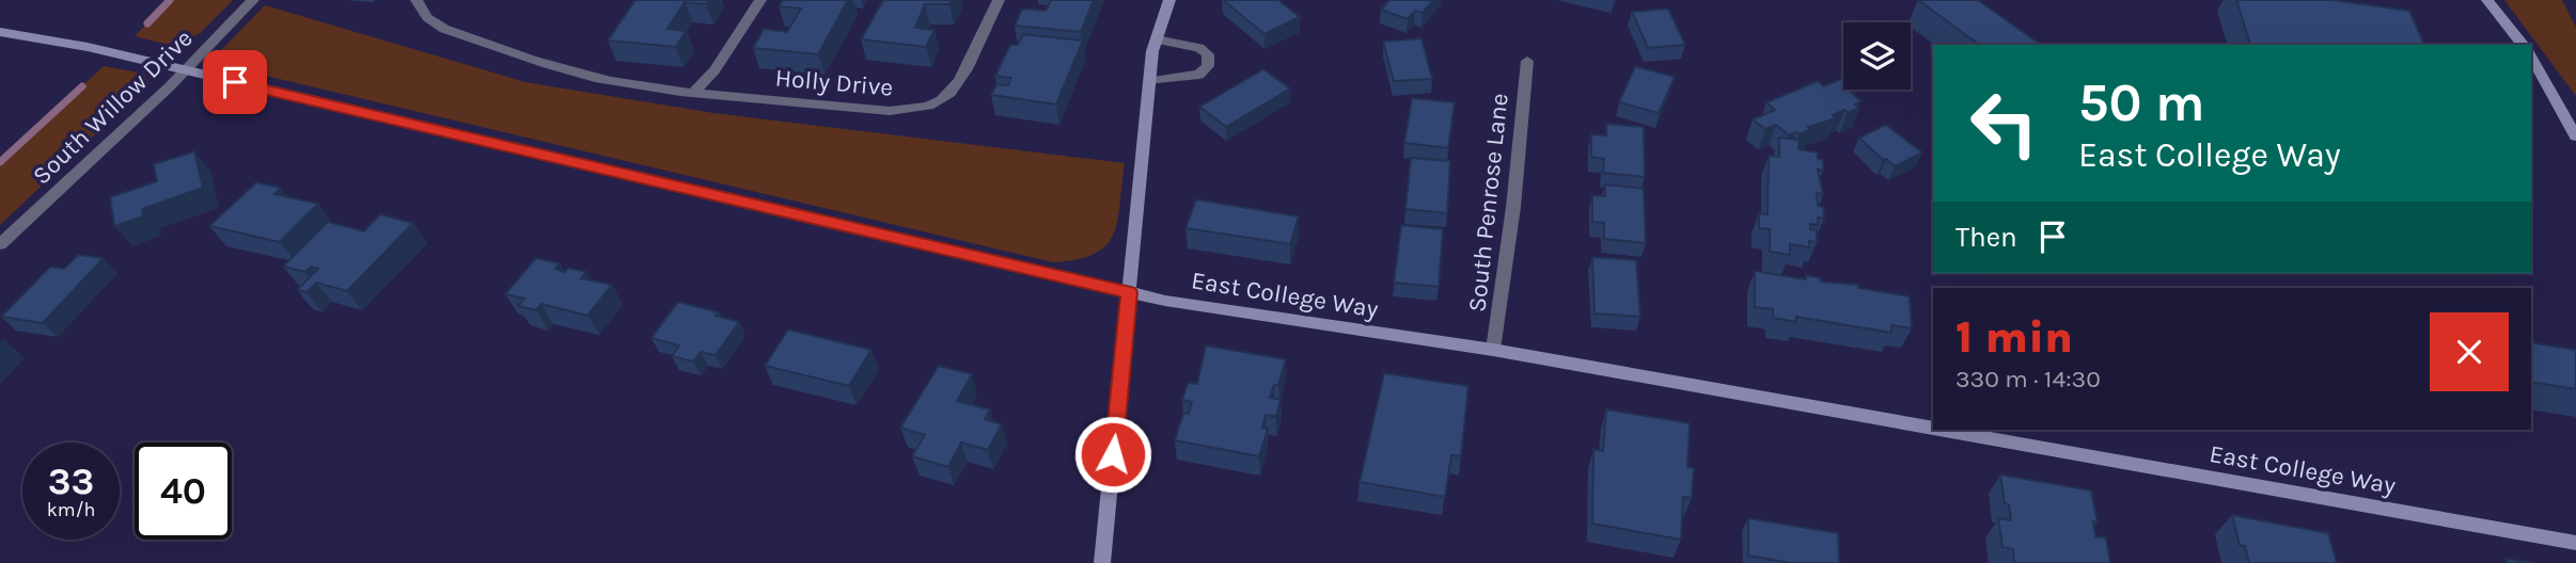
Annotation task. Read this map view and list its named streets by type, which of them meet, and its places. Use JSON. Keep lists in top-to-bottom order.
{
  "streets": {
    "street": [
      "Holly Drive",
      "South Willow Drive",
      "South Penrose Lane",
      "East College Way"
    ]
  },
  "crossings": [
    ["South Willow Drive", "East College Way"],
    ["South Penrose Lane", "East College Way"]
  ],
  "page": {
    "turn": ["50 m", "East College Way"],
    "then": "Then",
    "heading": ["1 min", "330 m · 14:30"],
    "speed": "33 km/h",
    "limit": "40"
  }
}
